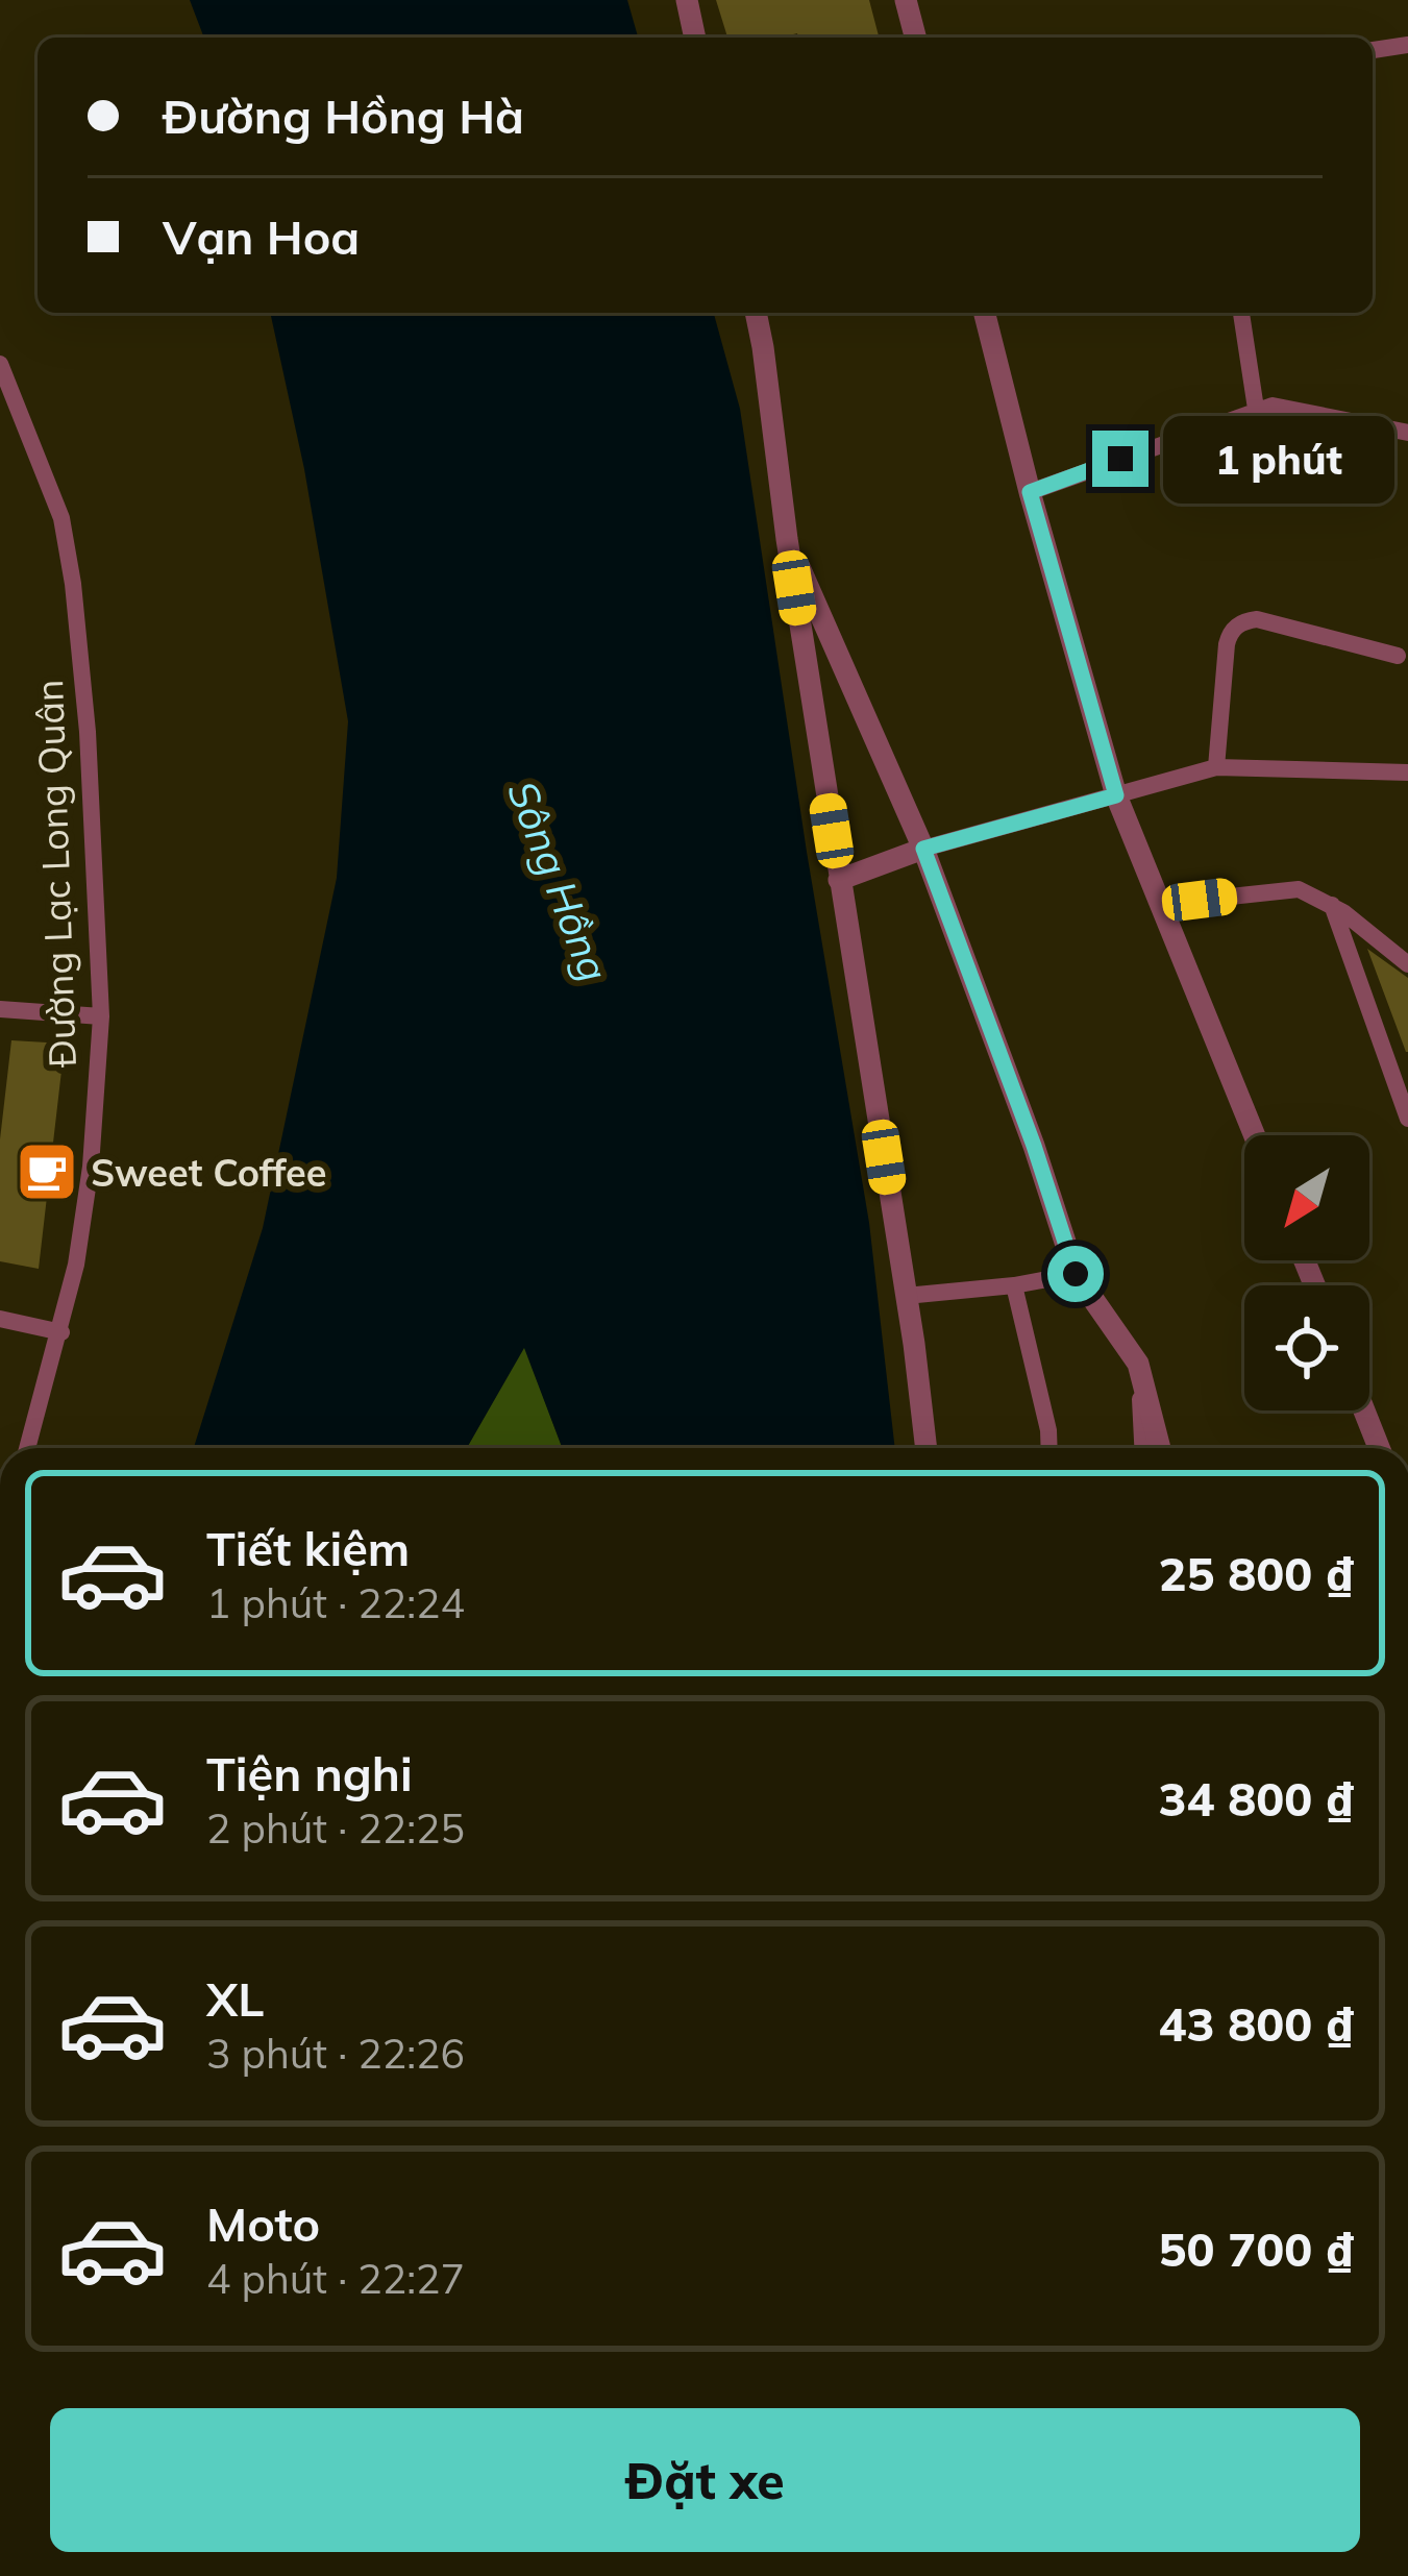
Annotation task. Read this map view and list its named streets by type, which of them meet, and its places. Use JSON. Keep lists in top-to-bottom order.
{
  "streets": {
    "street": ["Đường Lạc Long Quân"]
  },
  "water": ["Sông Hồng"],
  "places": {
    "cafe": ["Sweet Coffee"]
  },
  "north": "bottom left",
  "page": {
    "banner": ["Đường Hồng Hà", "Vạn Hoa"],
    "bubble": "1 phút",
    "list": [
      {
        "name": "Tiết kiệm",
        "note": "1 phút · 22:24",
        "value": "25 800 ₫"
      },
      {
        "name": "Tiện nghi",
        "note": "2 phút · 22:25",
        "value": "34 800 ₫"
      },
      {
        "name": "XL",
        "note": "3 phút · 22:26",
        "value": "43 800 ₫"
      },
      {
        "name": "Moto",
        "note": "4 phút · 22:27",
        "value": "50 700 ₫"
      }
    ],
    "buttons": "Đặt xe"
  }
}
